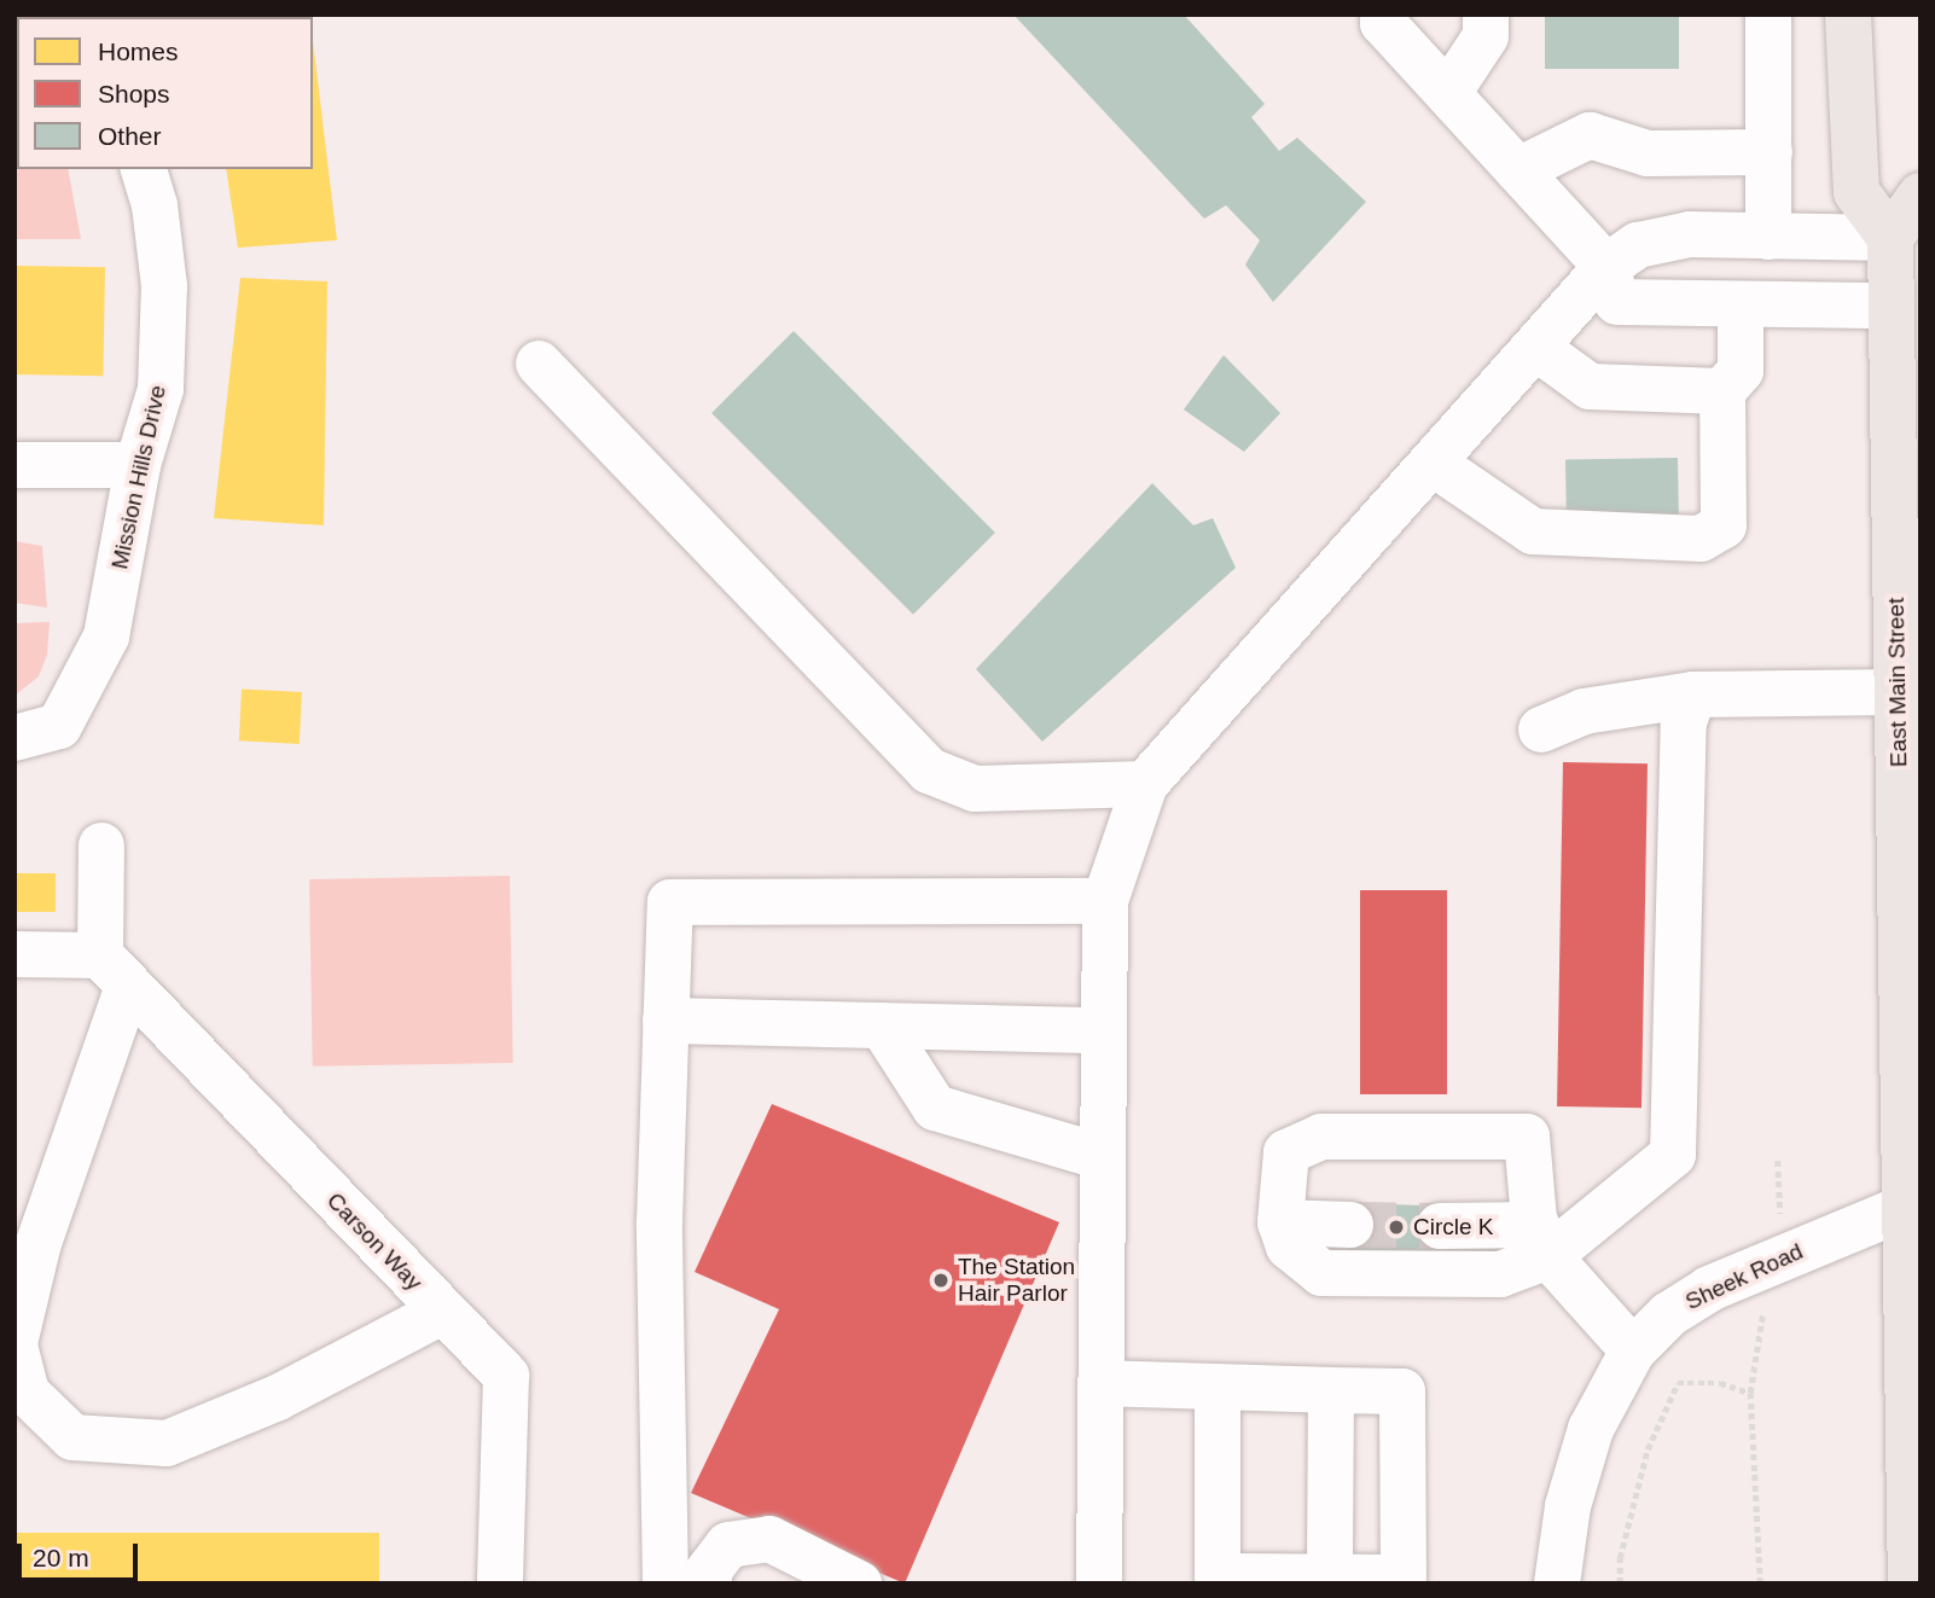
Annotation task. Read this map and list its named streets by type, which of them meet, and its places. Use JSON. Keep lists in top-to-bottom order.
{
  "streets": {
    "main road": ["East Main Street"],
    "street": ["Mission Hills Drive", "Carson Way", "Sheek Road"]
  },
  "crossings": [
    ["East Main Street", "Sheek Road"]
  ],
  "places": ["Circle K", "The Station Hair Parlor"],
  "legend": ["Homes", "Shops", "Other"],
  "scale_bar": "20 m"
}
